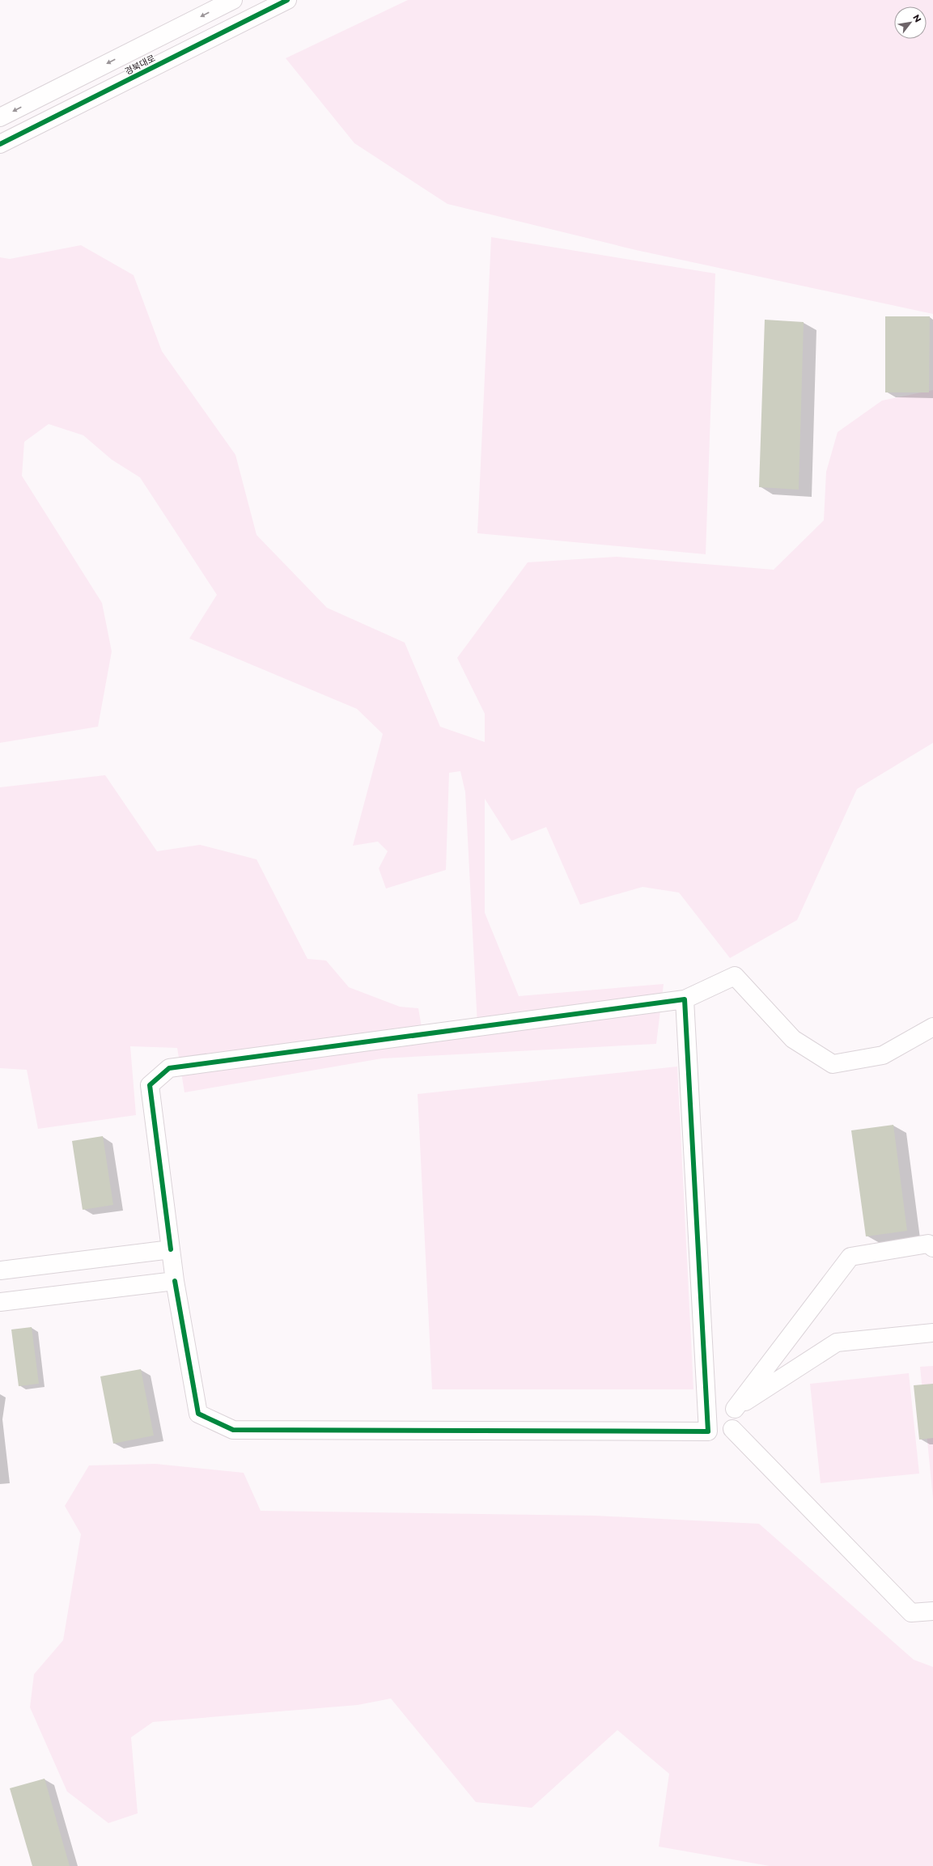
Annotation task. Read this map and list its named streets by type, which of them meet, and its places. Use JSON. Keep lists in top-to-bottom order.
{
  "streets": {
    "street": ["경북대로"]
  },
  "north": "top right"
}
